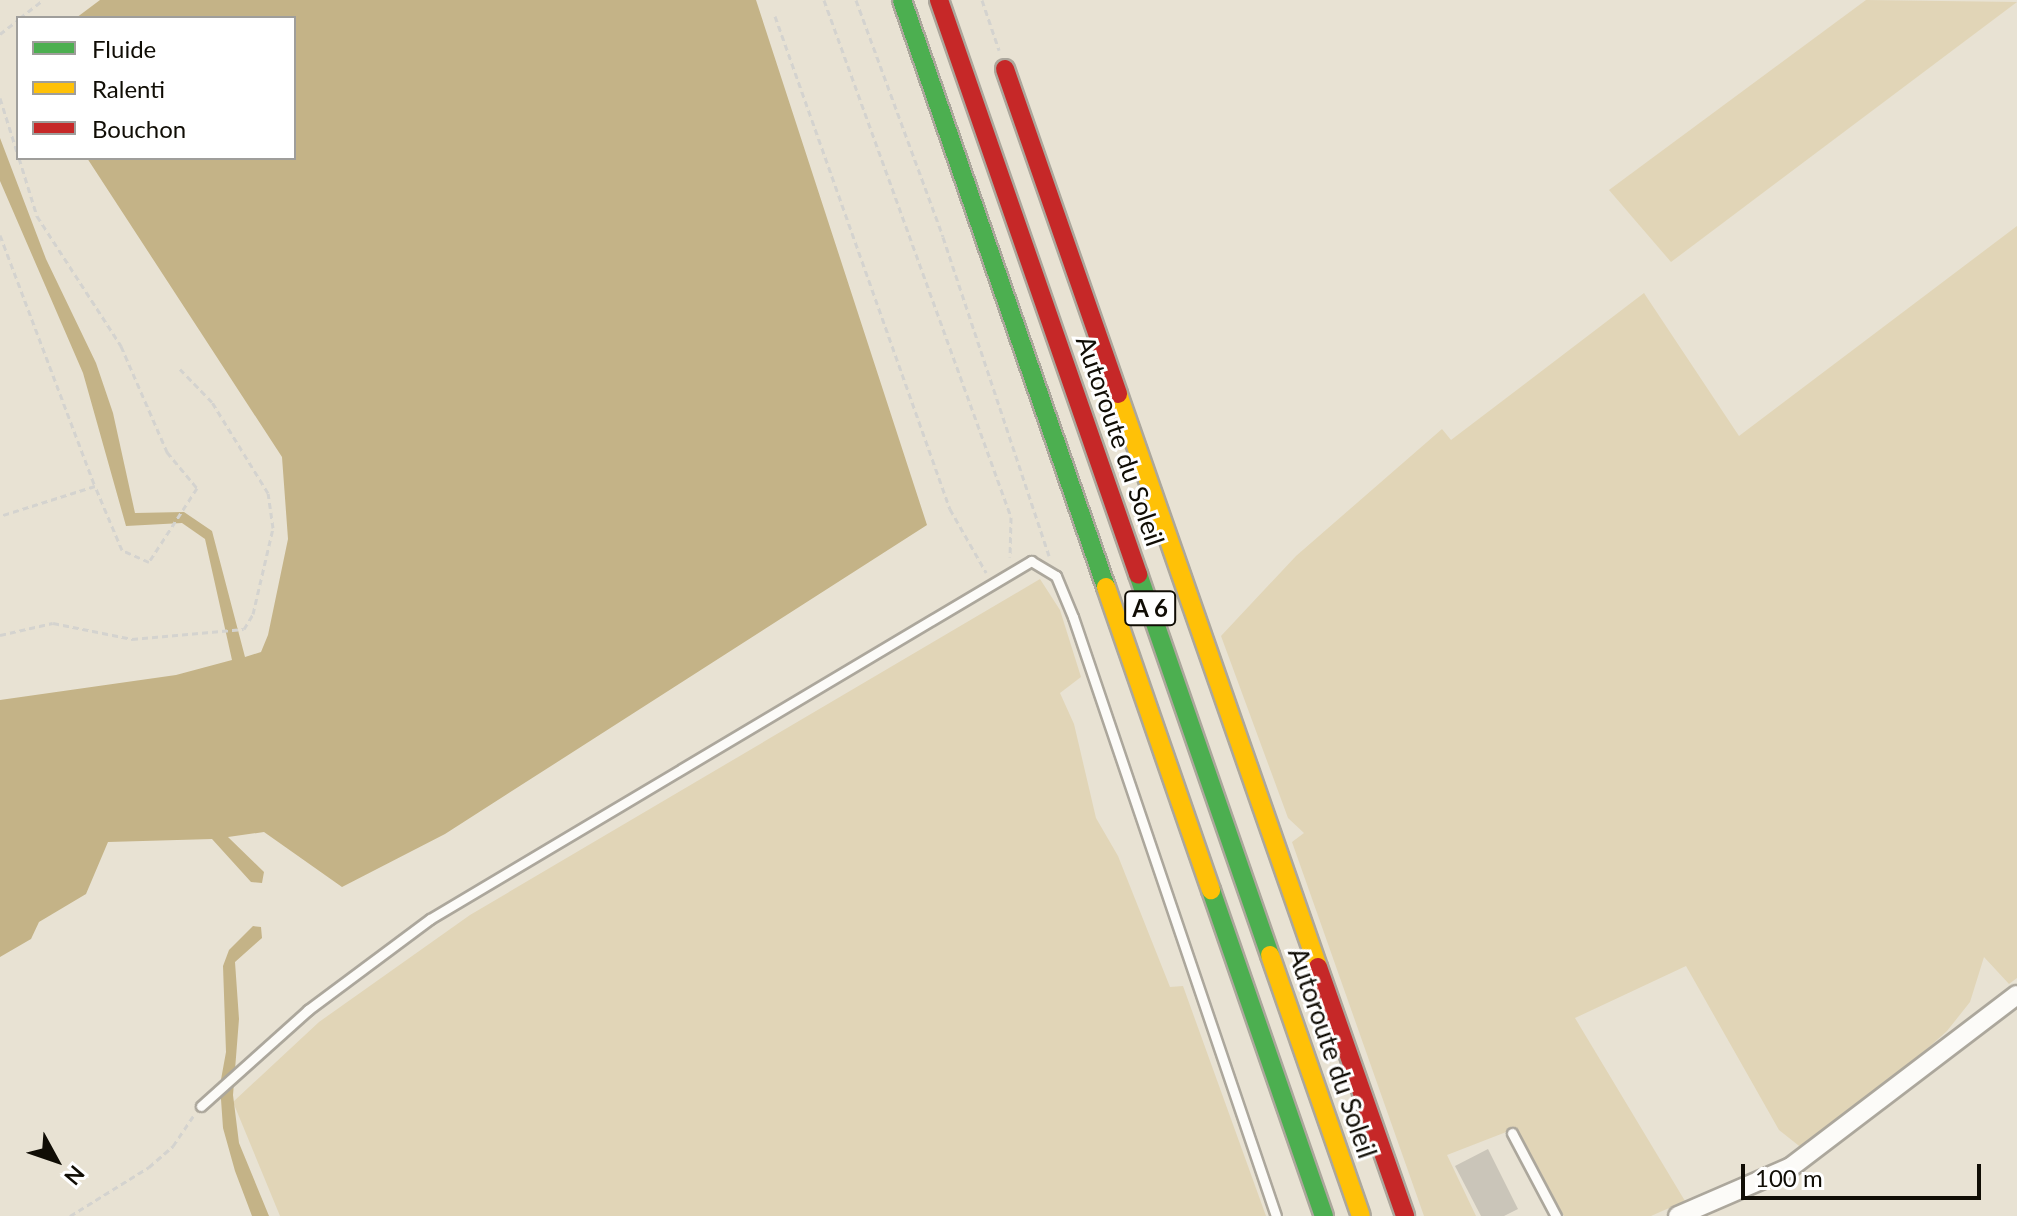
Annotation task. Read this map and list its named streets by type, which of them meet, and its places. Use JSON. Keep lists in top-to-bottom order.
{
  "streets": {
    "main road": ["Autoroute du Soleil", "A 6"]
  },
  "legend": ["Fluide", "Ralenti", "Bouchon"],
  "scale_bar": "100 m",
  "north": "bottom right"
}
